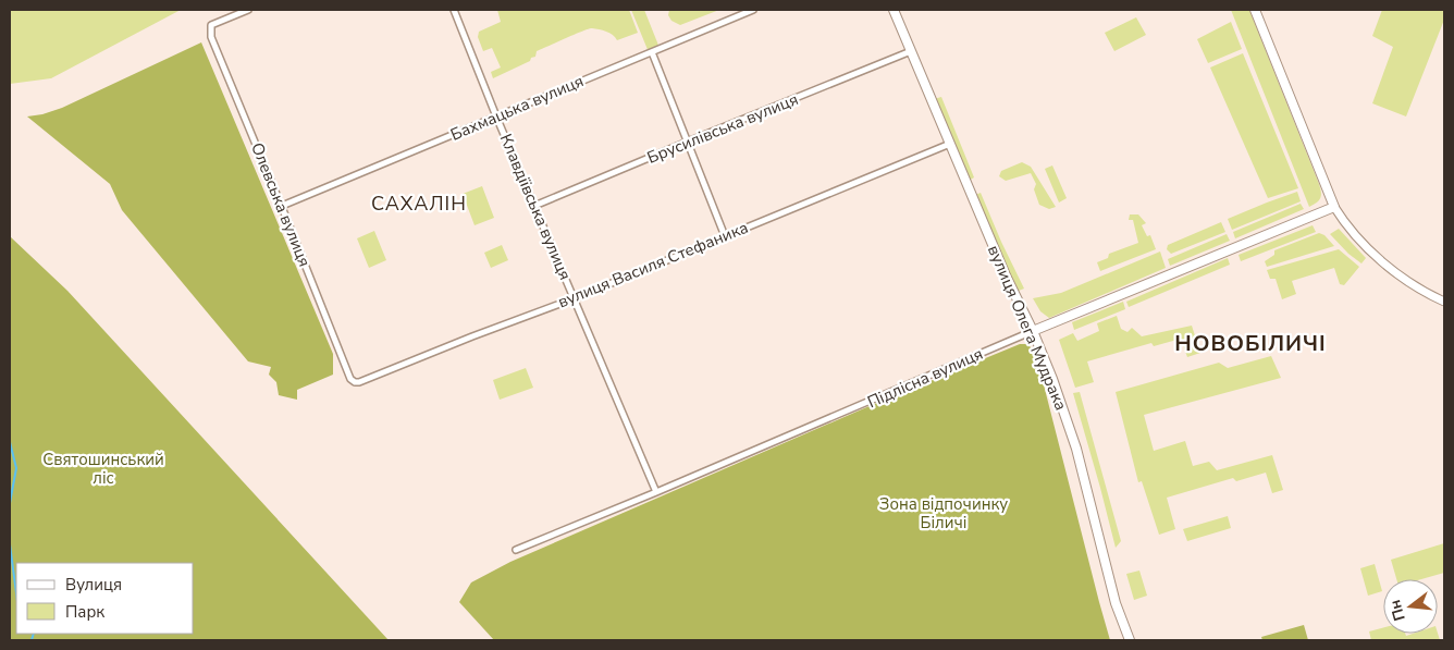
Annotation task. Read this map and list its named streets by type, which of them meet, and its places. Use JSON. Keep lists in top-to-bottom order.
{
  "streets": {
    "main road": ["вулиця Олега Мудрака", "Підлісна вулиця"],
    "street": [
      "Бахмацька вулиця",
      "Брусилівська вулиця",
      "Олевська вулиця",
      "Клавдіївська вулиця",
      "вулиця Василя Стефаника"
    ]
  },
  "crossings": [
    ["Бахмацька вулиця", "Олевська вулиця"],
    ["Бахмацька вулиця", "Клавдіївська вулиця"],
    ["Брусилівська вулиця", "Клавдіївська вулиця"],
    ["Брусилівська вулиця", "вулиця Олега Мудрака"],
    ["Олевська вулиця", "вулиця Василя Стефаника"],
    ["Клавдіївська вулиця", "вулиця Василя Стефаника"],
    ["Клавдіївська вулиця", "Підлісна вулиця"],
    ["вулиця Василя Стефаника", "вулиця Олега Мудрака"],
    ["вулиця Олега Мудрака", "Підлісна вулиця"]
  ],
  "districts": ["САХАЛІН", "НОВОБІЛИЧІ"],
  "parks": ["Святошинський ліс", "Зона відпочинку Біличі"],
  "legend": ["Вулиця", "Парк"],
  "north": "left"
}
